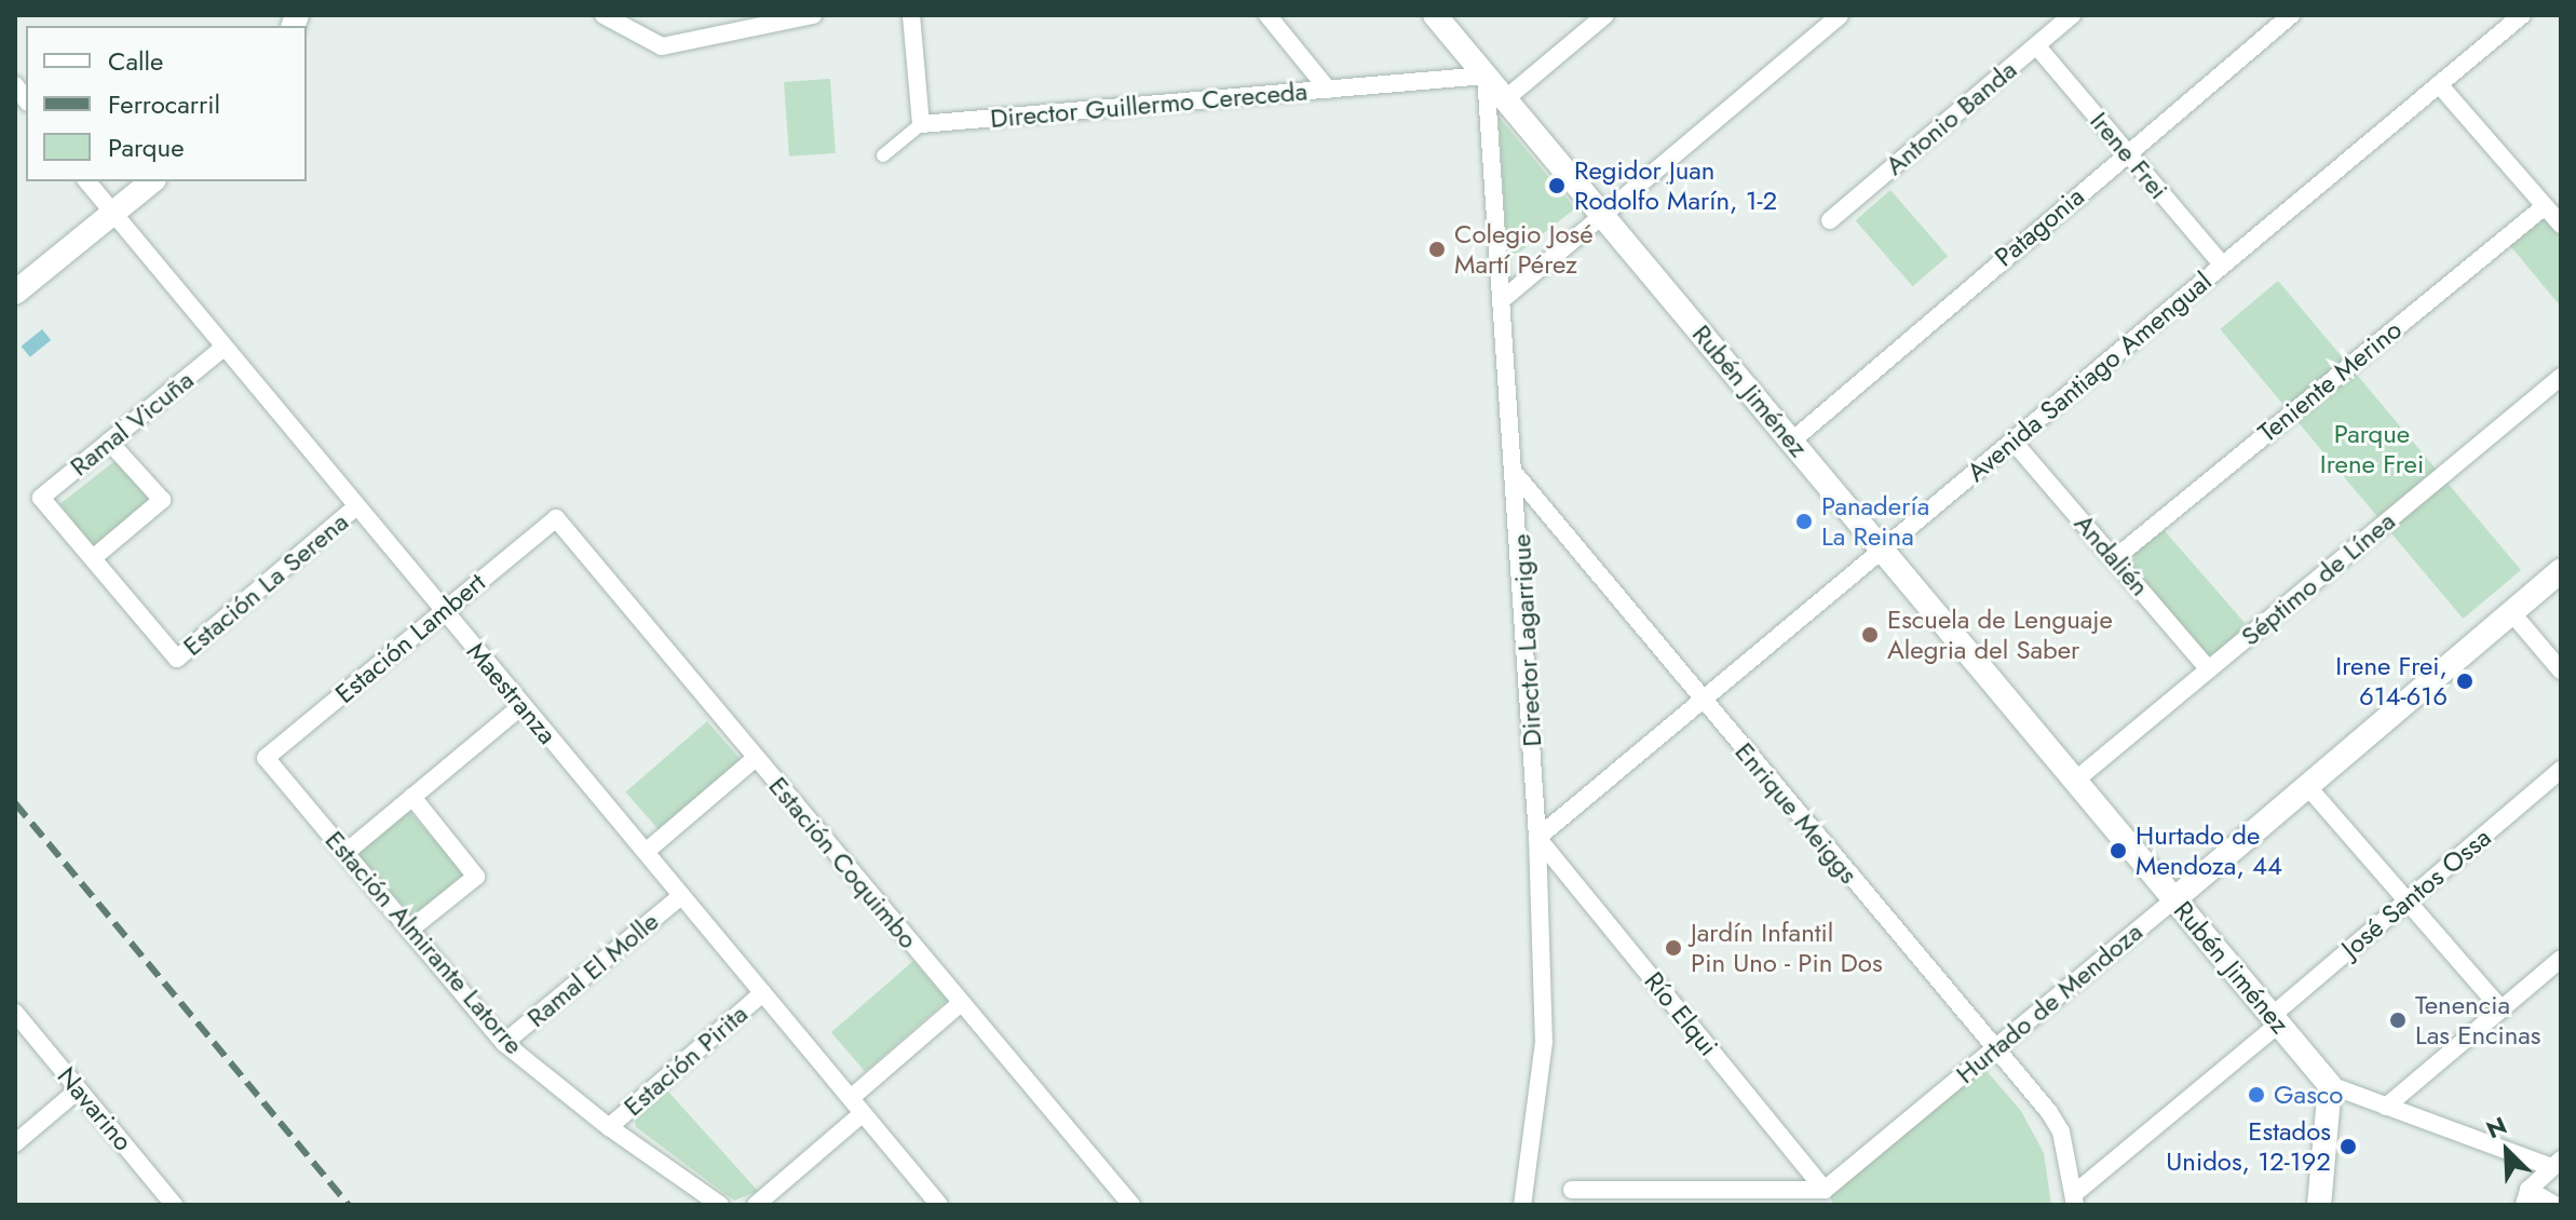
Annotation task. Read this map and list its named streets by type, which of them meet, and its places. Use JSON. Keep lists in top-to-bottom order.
{
  "streets": {
    "main road": ["Rubén Jiménez", "Hurtado de Mendoza"],
    "street": [
      "Director Guillermo Cereceda",
      "Antonio Banda",
      "Irene Frei",
      "Patagonia",
      "Avenida Santiago Amengual",
      "Teniente Merino",
      "Ramal Vicuña",
      "Andalién",
      "Séptimo de Línea",
      "Estación La Serena",
      "Estación Lambert",
      "Director Lagarrigue",
      "Maestranza",
      "Enrique Meiggs",
      "Estación Coquimbo",
      "José Santos Ossa",
      "Estación Almirante Latorre",
      "Ramal El Molle",
      "Río Elqui",
      "Estación Pirita",
      "Navarino"
    ]
  },
  "crossings": [
    ["Director Guillermo Cereceda", "Rubén Jiménez"],
    ["Director Guillermo Cereceda", "Director Lagarrigue"],
    ["Antonio Banda", "Irene Frei"],
    ["Irene Frei", "Patagonia"],
    ["Irene Frei", "Avenida Santiago Amengual"],
    ["Patagonia", "Rubén Jiménez"],
    ["Avenida Santiago Amengual", "Rubén Jiménez"],
    ["Avenida Santiago Amengual", "Andalién"],
    ["Avenida Santiago Amengual", "Director Lagarrigue"],
    ["Avenida Santiago Amengual", "Enrique Meiggs"],
    ["Avenida Santiago Amengual", "Río Elqui"],
    ["Teniente Merino", "Andalién"],
    ["Rubén Jiménez", "Séptimo de Línea"],
    ["Rubén Jiménez", "Director Lagarrigue"],
    ["Rubén Jiménez", "José Santos Ossa"],
    ["Rubén Jiménez", "Hurtado de Mendoza"],
    ["Ramal Vicuña", "Estación La Serena"],
    ["Ramal Vicuña", "Maestranza"],
    ["Andalién", "Séptimo de Línea"],
    ["Estación La Serena", "Maestranza"],
    ["Estación Lambert", "Maestranza"],
    ["Estación Lambert", "Estación Coquimbo"],
    ["Estación Lambert", "Estación Almirante Latorre"],
    ["Director Lagarrigue", "Enrique Meiggs"],
    ["Director Lagarrigue", "Río Elqui"],
    ["Maestranza", "Ramal El Molle"],
    ["Maestranza", "Estación Pirita"],
    ["Enrique Meiggs", "José Santos Ossa"],
    ["Enrique Meiggs", "Hurtado de Mendoza"],
    ["Estación Almirante Latorre", "Ramal El Molle"],
    ["Estación Almirante Latorre", "Estación Pirita"],
    ["Hurtado de Mendoza", "Río Elqui"]
  ],
  "parks": ["Parque Irene Frei"],
  "places": [
    "Regidor Juan Rodolfo Marín, 1-2",
    "Colegio José Martí Pérez",
    "Panadería La Reina",
    "Escuela de Lenguaje Alegria del Saber",
    "Irene Frei, 614-616",
    "Hurtado de Mendoza, 44",
    "Jardín Infantil Pin Uno - Pin Dos",
    "Tenencia Las Encinas",
    "Gasco",
    "Estados Unidos, 12-192"
  ],
  "legend": ["Calle", "Ferrocarril", "Parque"],
  "north": "top left"
}
